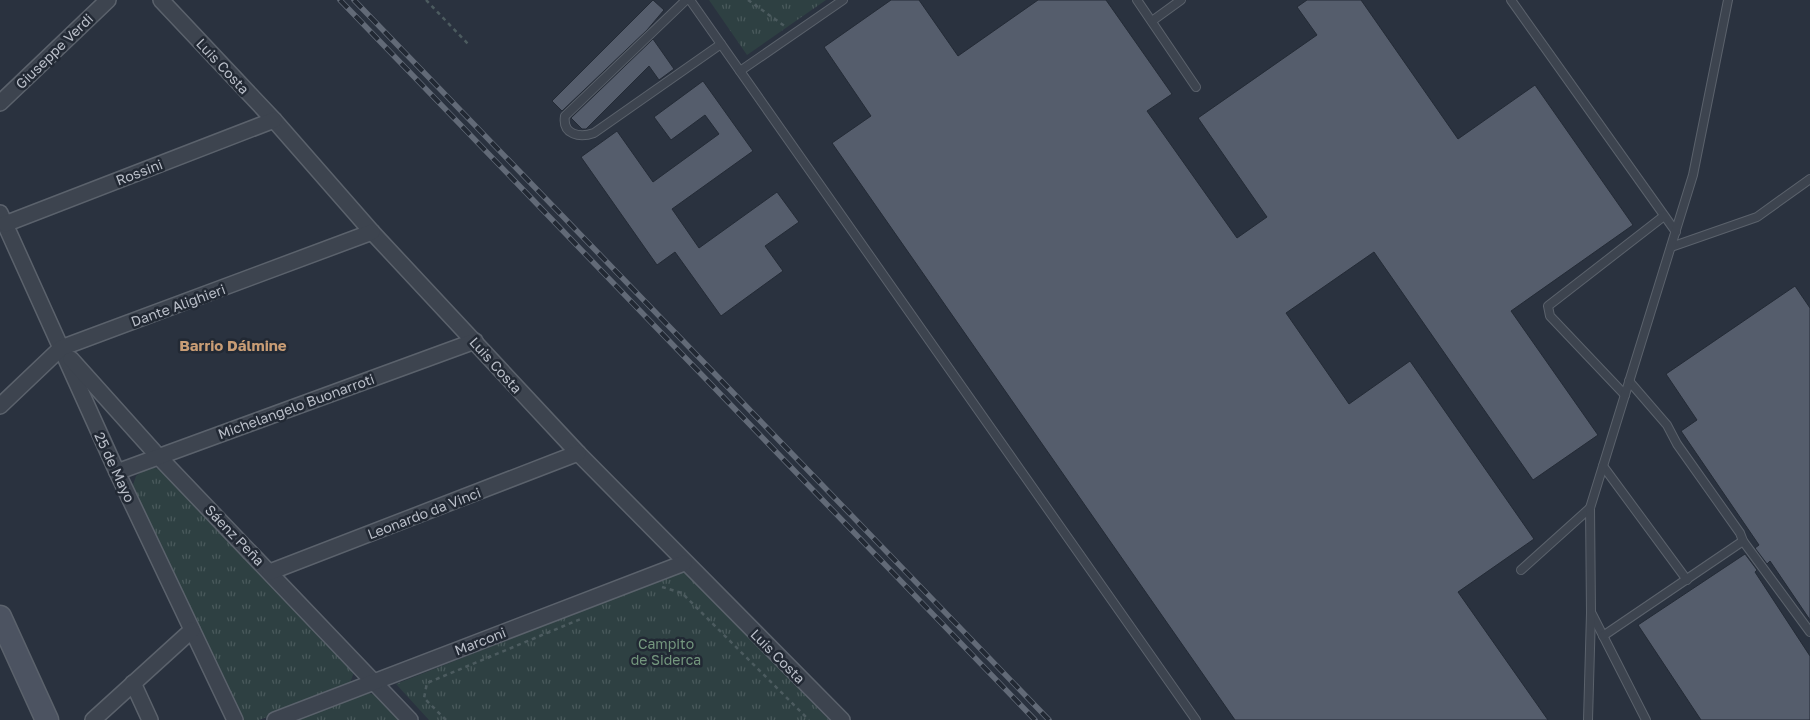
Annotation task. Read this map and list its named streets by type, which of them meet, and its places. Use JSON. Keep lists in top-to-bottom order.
{
  "streets": {
    "street": [
      "Giuseppe Verdi",
      "Luis Costa",
      "Rossini",
      "Dante Alighieri",
      "Michelangelo Buonarroti",
      "25 de Mayo",
      "Leonardo da Vinci",
      "Sáenz Peña",
      "Marconi"
    ]
  },
  "crossings": [
    ["Luis Costa", "Rossini"],
    ["Luis Costa", "Dante Alighieri"],
    ["Luis Costa", "Michelangelo Buonarroti"],
    ["Luis Costa", "Leonardo da Vinci"],
    ["Luis Costa", "Marconi"],
    ["Rossini", "25 de Mayo"],
    ["Dante Alighieri", "25 de Mayo"],
    ["Dante Alighieri", "Sáenz Peña"],
    ["Michelangelo Buonarroti", "25 de Mayo"],
    ["Michelangelo Buonarroti", "Sáenz Peña"],
    ["25 de Mayo", "Sáenz Peña"],
    ["Leonardo da Vinci", "Sáenz Peña"],
    ["Sáenz Peña", "Marconi"]
  ],
  "districts": ["Barrio Dálmine"],
  "parks": ["Campito de Siderca"]
}
